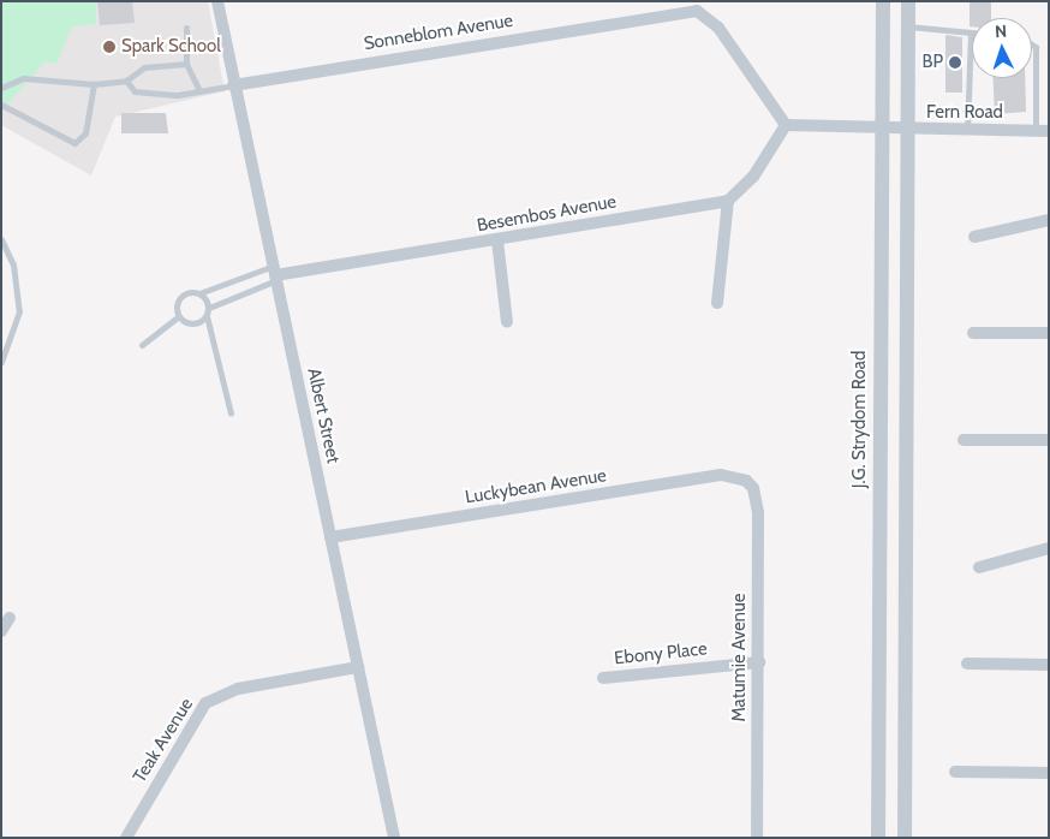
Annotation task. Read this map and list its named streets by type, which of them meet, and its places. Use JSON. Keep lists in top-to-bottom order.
{
  "streets": {
    "street": [
      "Sonneblom Avenue",
      "Fern Road",
      "Besembos Avenue",
      "Albert Street",
      "J.G. Strydom Road",
      "Luckybean Avenue",
      "Ebony Place",
      "Matumie Avenue",
      "Teak Avenue"
    ]
  },
  "crossings": [
    ["Sonneblom Avenue", "Albert Street"],
    ["Fern Road", "J.G. Strydom Road"],
    ["Besembos Avenue", "Albert Street"],
    ["Albert Street", "Luckybean Avenue"],
    ["Albert Street", "Teak Avenue"],
    ["Luckybean Avenue", "Matumie Avenue"],
    ["Ebony Place", "Matumie Avenue"]
  ],
  "places": ["Spark School", "BP"],
  "north": "top"
}
